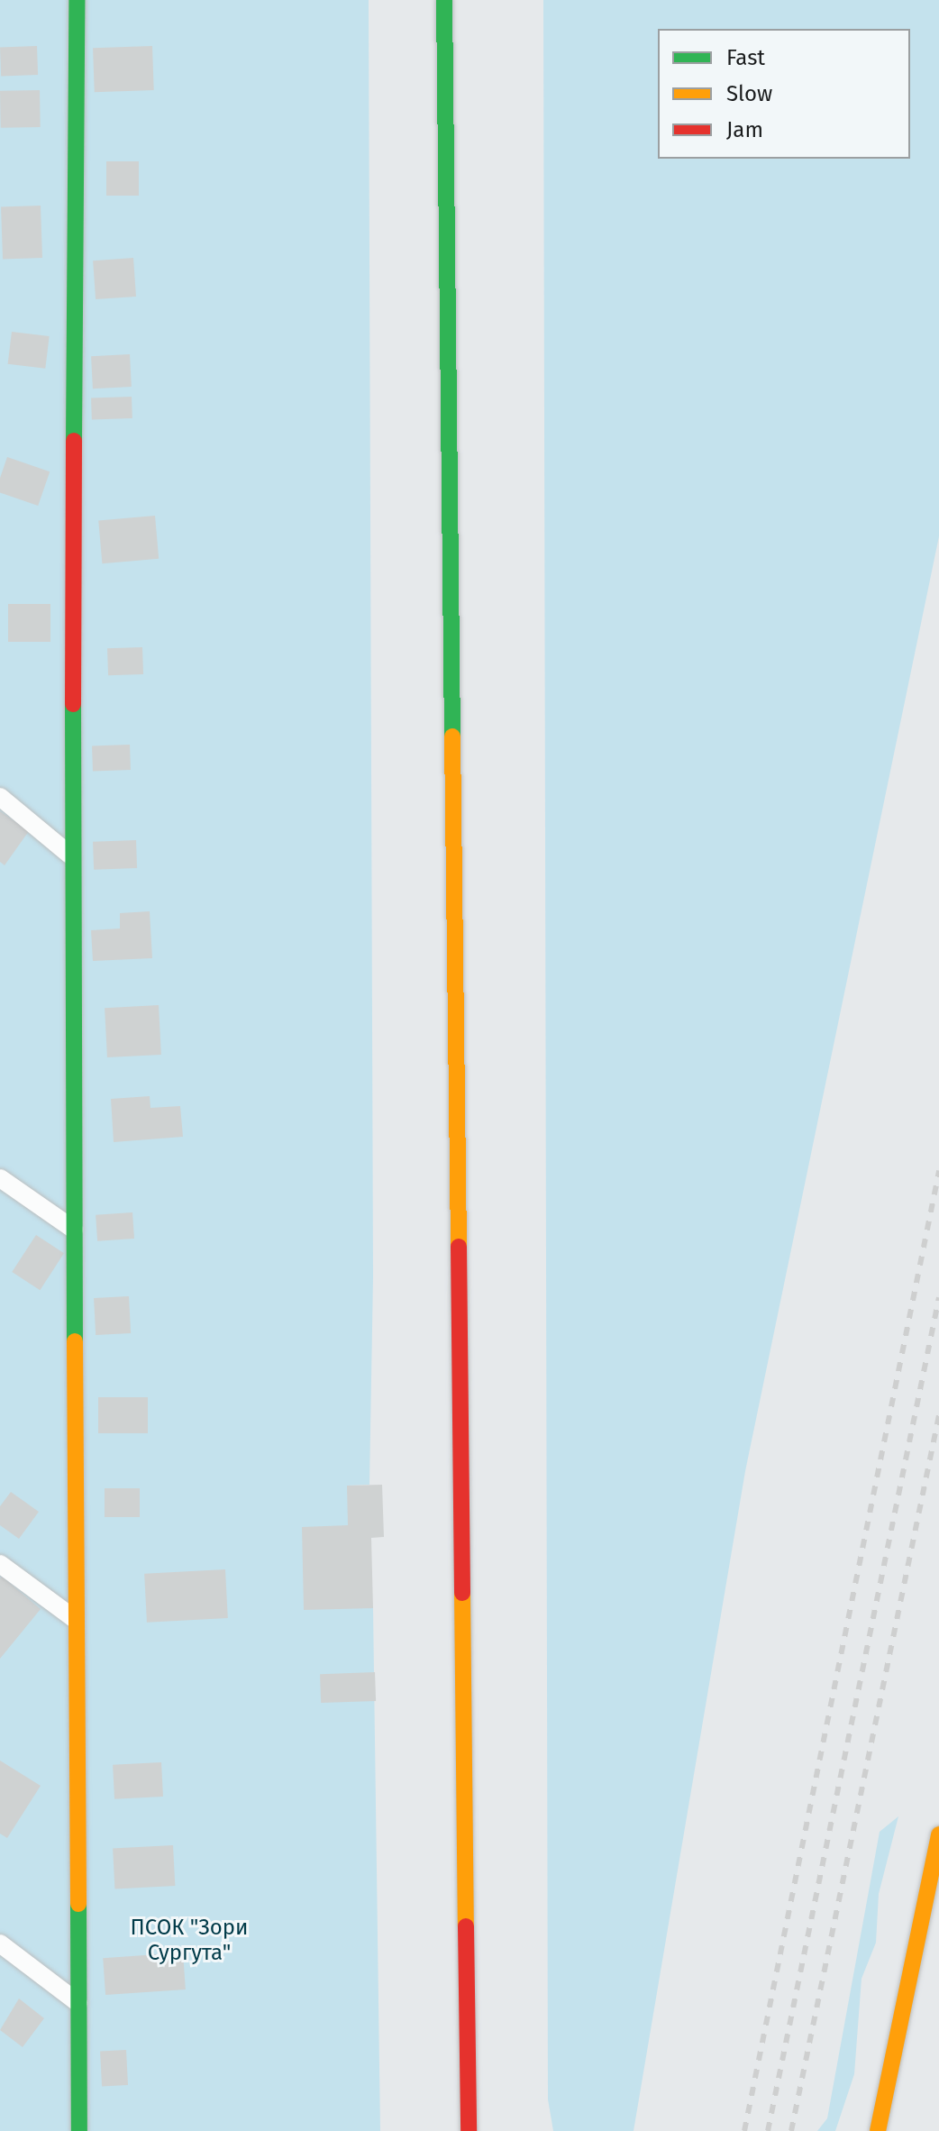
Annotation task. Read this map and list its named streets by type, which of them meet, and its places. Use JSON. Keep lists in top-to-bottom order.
{
  "parks": ["ПСОК \"Зори Сургута\""],
  "legend": ["Fast", "Slow", "Jam"]
}
